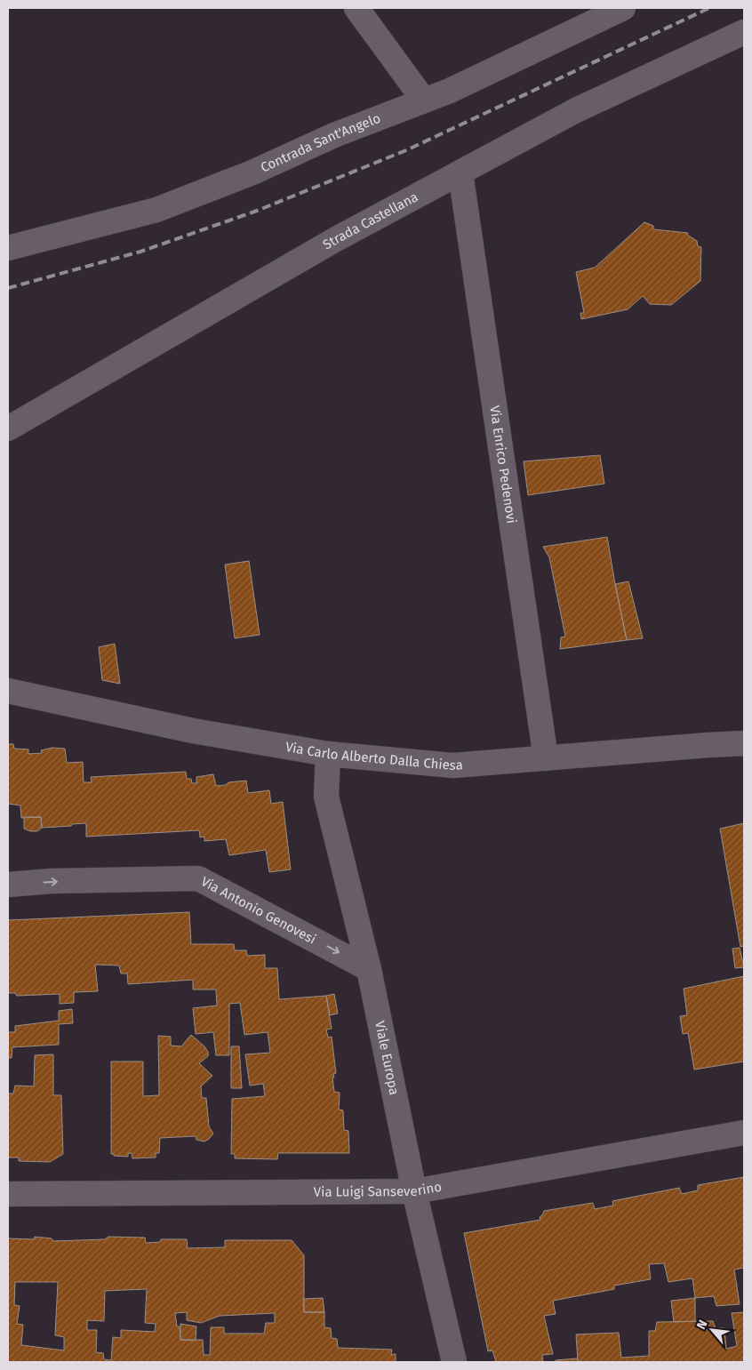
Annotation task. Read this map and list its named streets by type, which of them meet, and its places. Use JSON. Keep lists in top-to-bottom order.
{
  "streets": {
    "street": [
      "Contrada Sant'Angelo",
      "Strada Castellana",
      "Via Enrico Pedenovi",
      "Via Carlo Alberto Dalla Chiesa",
      "Via Antonio Genovesi",
      "Viale Europa",
      "Via Luigi Sanseverino"
    ]
  },
  "crossings": [
    ["Strada Castellana", "Via Enrico Pedenovi"],
    ["Via Enrico Pedenovi", "Via Carlo Alberto Dalla Chiesa"],
    ["Via Carlo Alberto Dalla Chiesa", "Viale Europa"],
    ["Via Antonio Genovesi", "Viale Europa"],
    ["Viale Europa", "Via Luigi Sanseverino"]
  ],
  "one_way": ["Via Antonio Genovesi"],
  "north": "top left"
}
